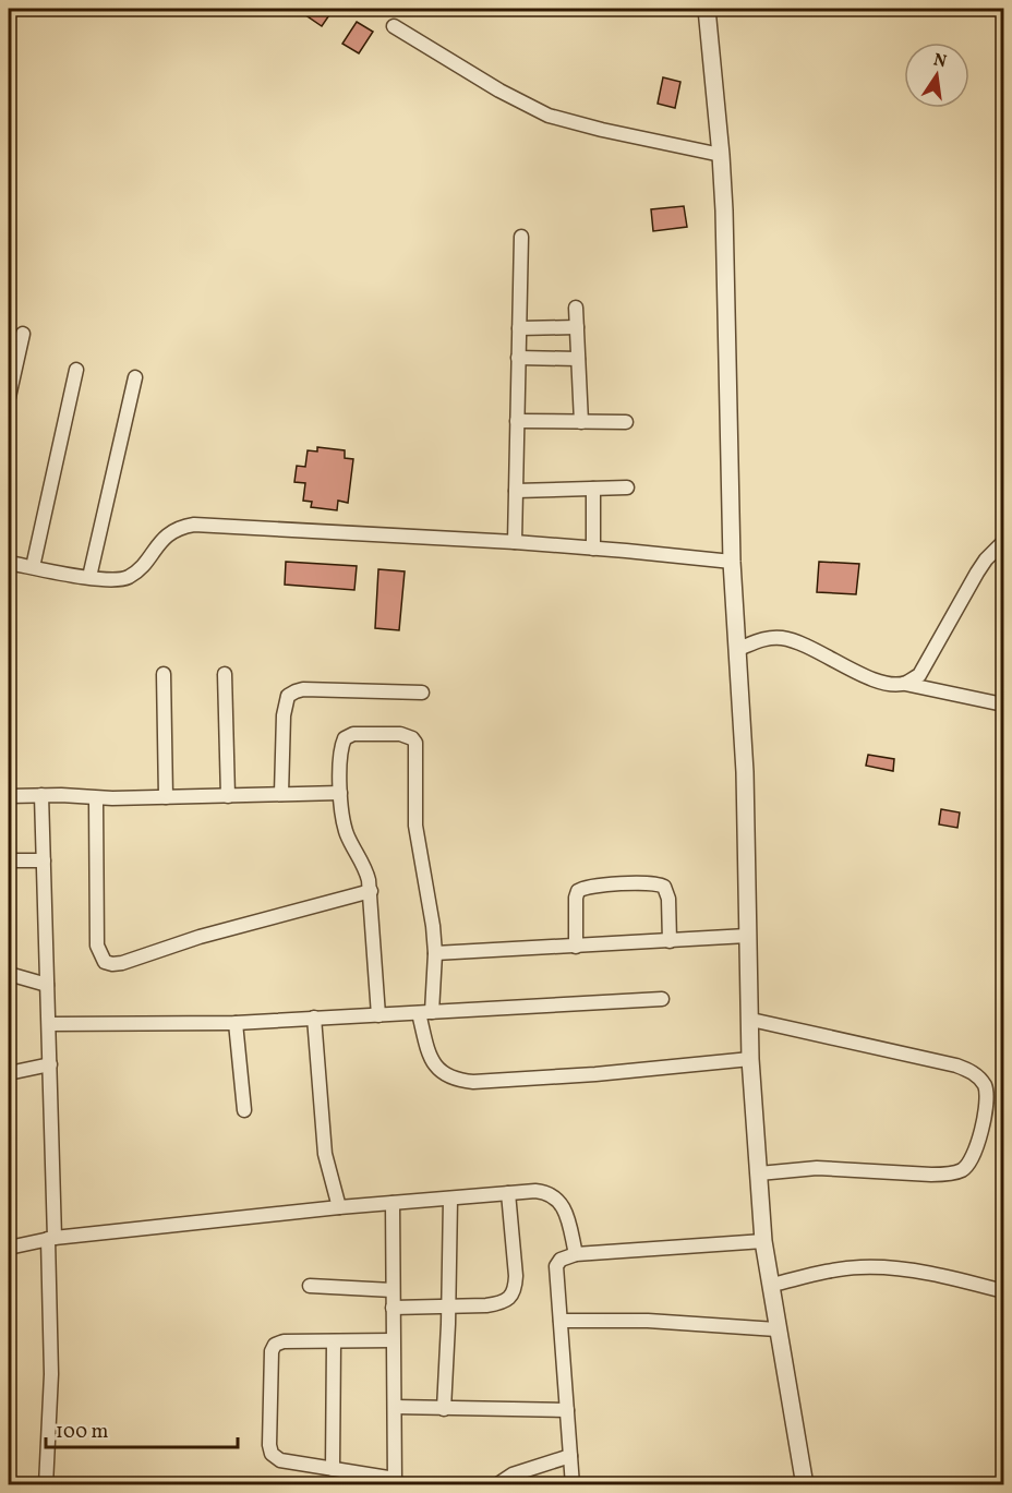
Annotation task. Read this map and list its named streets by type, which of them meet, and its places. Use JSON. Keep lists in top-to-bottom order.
{
  "scale_bar": "100 m",
  "north": "top"
}
